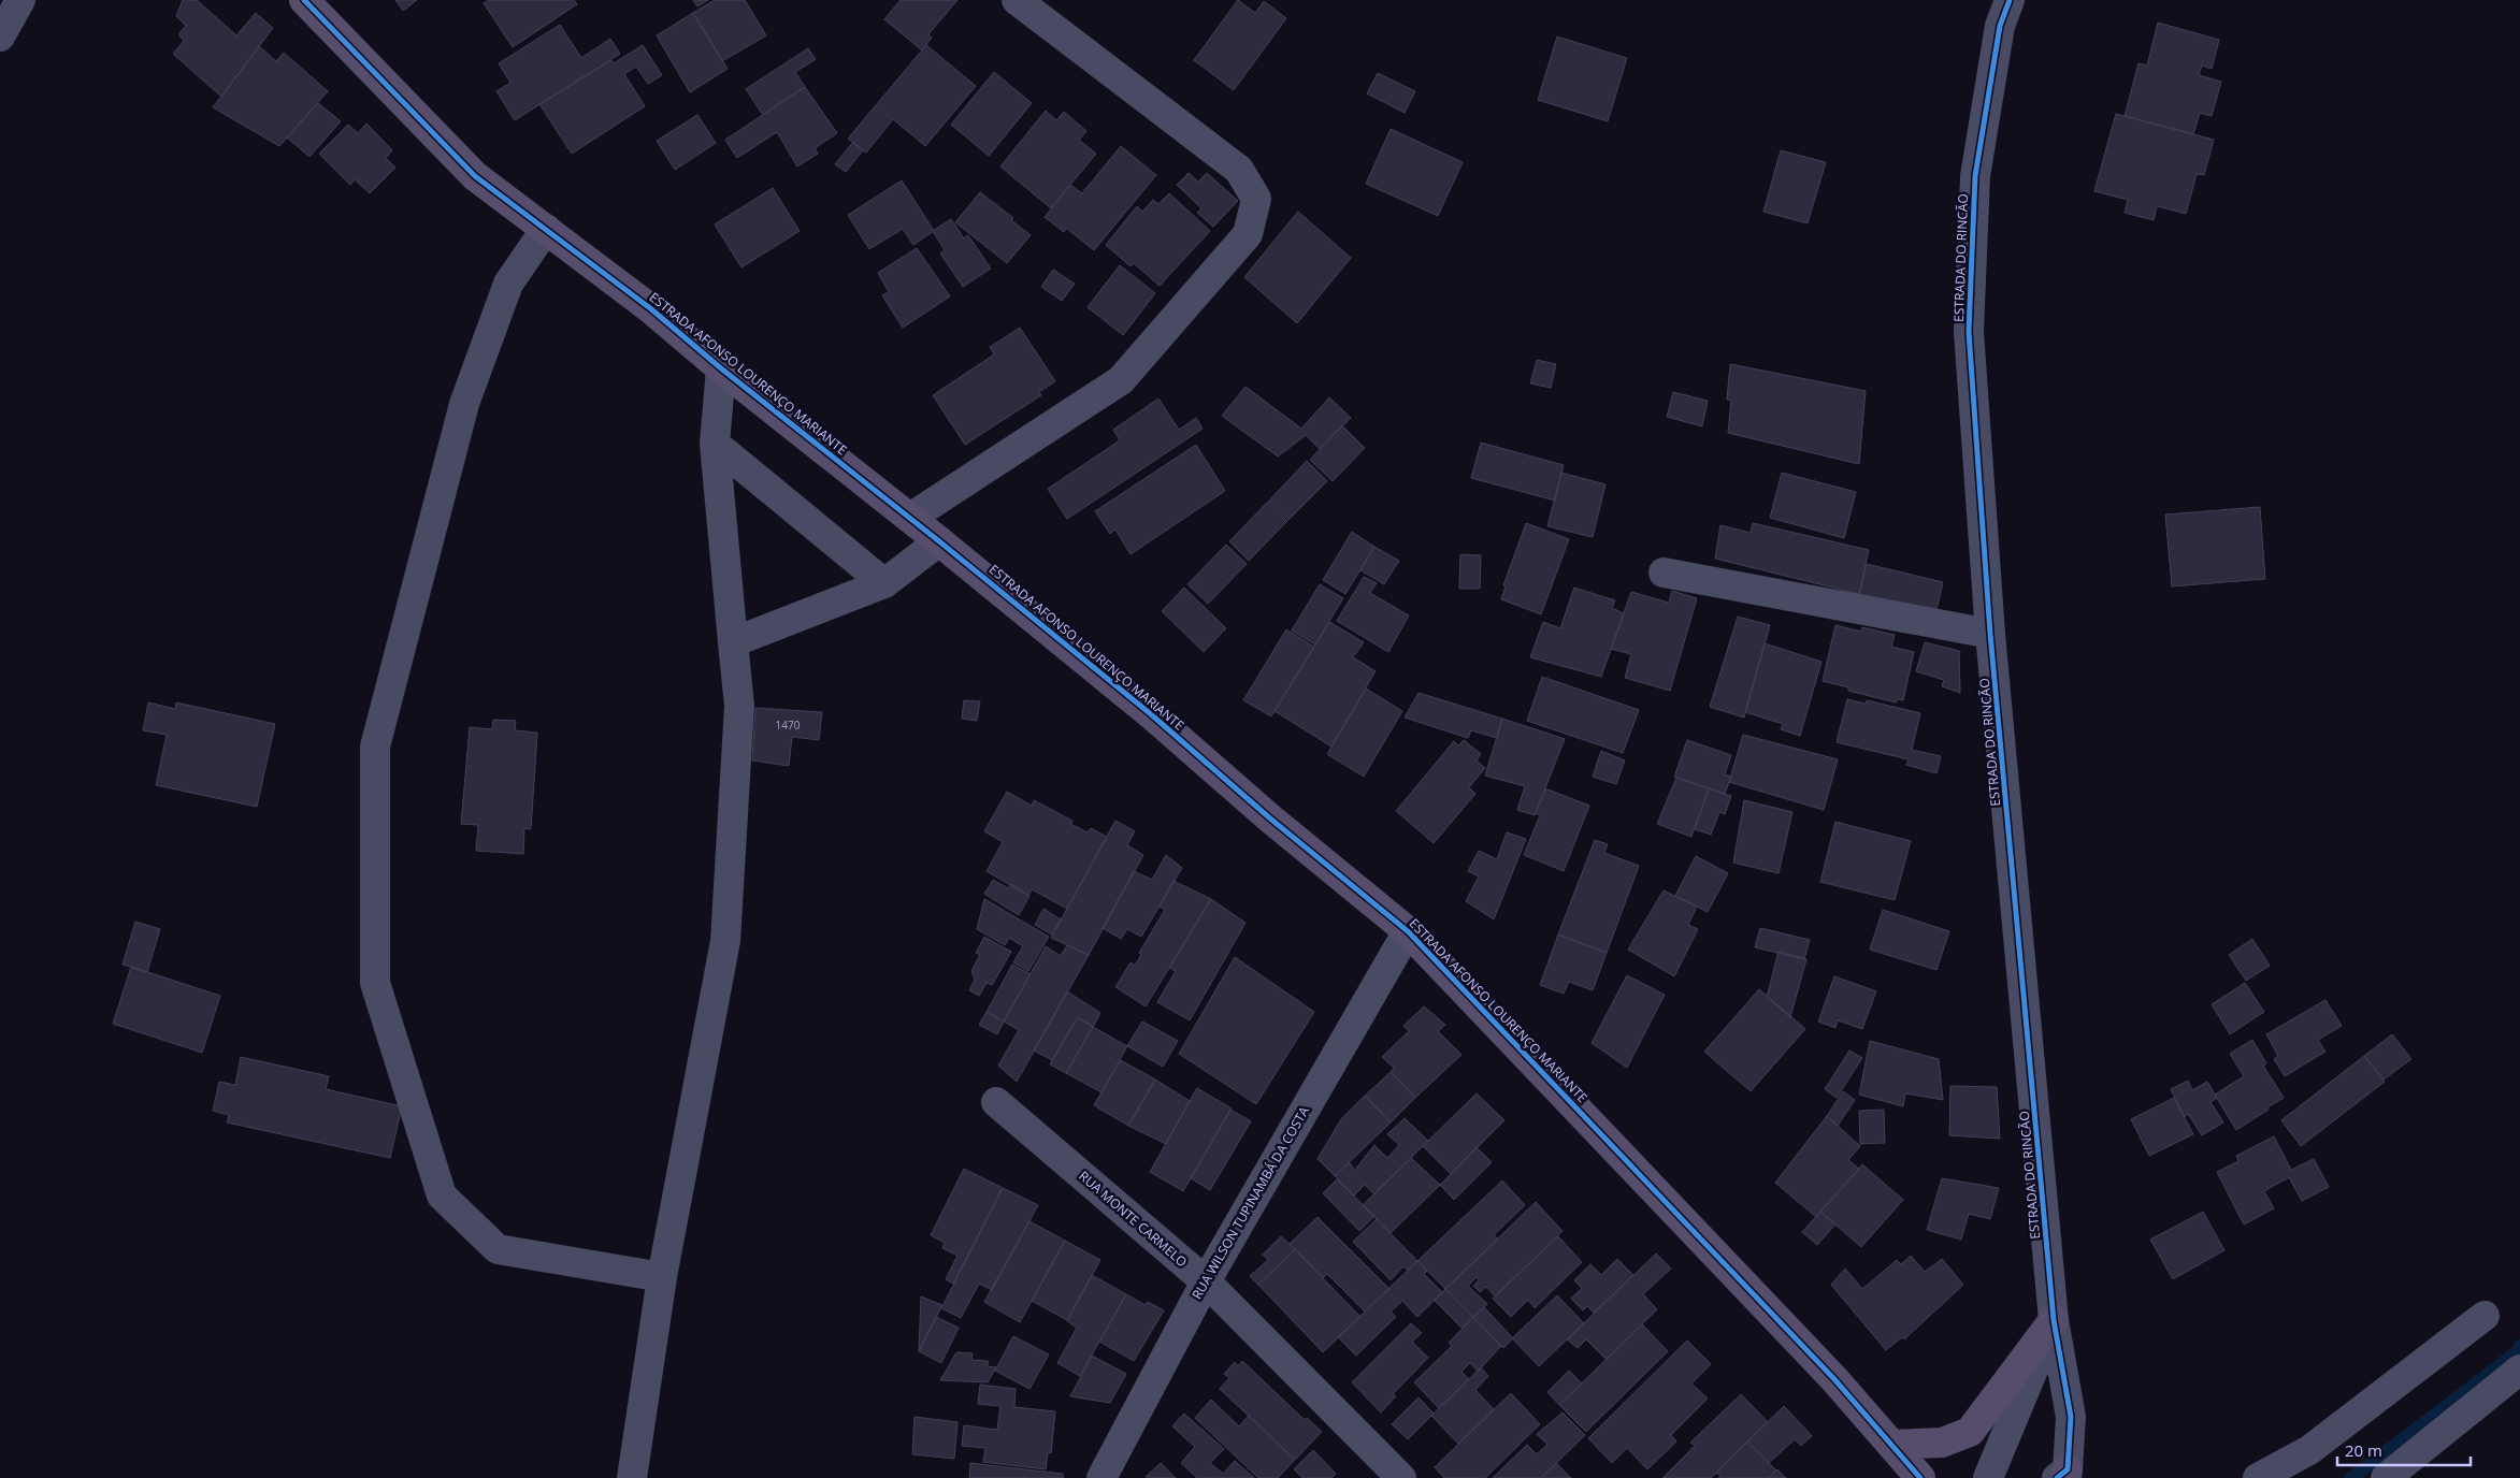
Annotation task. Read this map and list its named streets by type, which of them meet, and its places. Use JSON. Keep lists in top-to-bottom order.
{
  "streets": {
    "main road": ["ESTRADA AFONSO LOURENÇO MARIANTE"],
    "street": ["ESTRADA DO RINCÃO", "RUA WILSON TUPINAMBÁ DA COSTA", "RUA MONTE CARMELO"]
  },
  "crossings": [
    ["ESTRADA AFONSO LOURENÇO MARIANTE", "RUA WILSON TUPINAMBÁ DA COSTA"],
    ["RUA WILSON TUPINAMBÁ DA COSTA", "RUA MONTE CARMELO"]
  ],
  "house_numbers": ["1470"],
  "scale_bar": "20 m"
}
